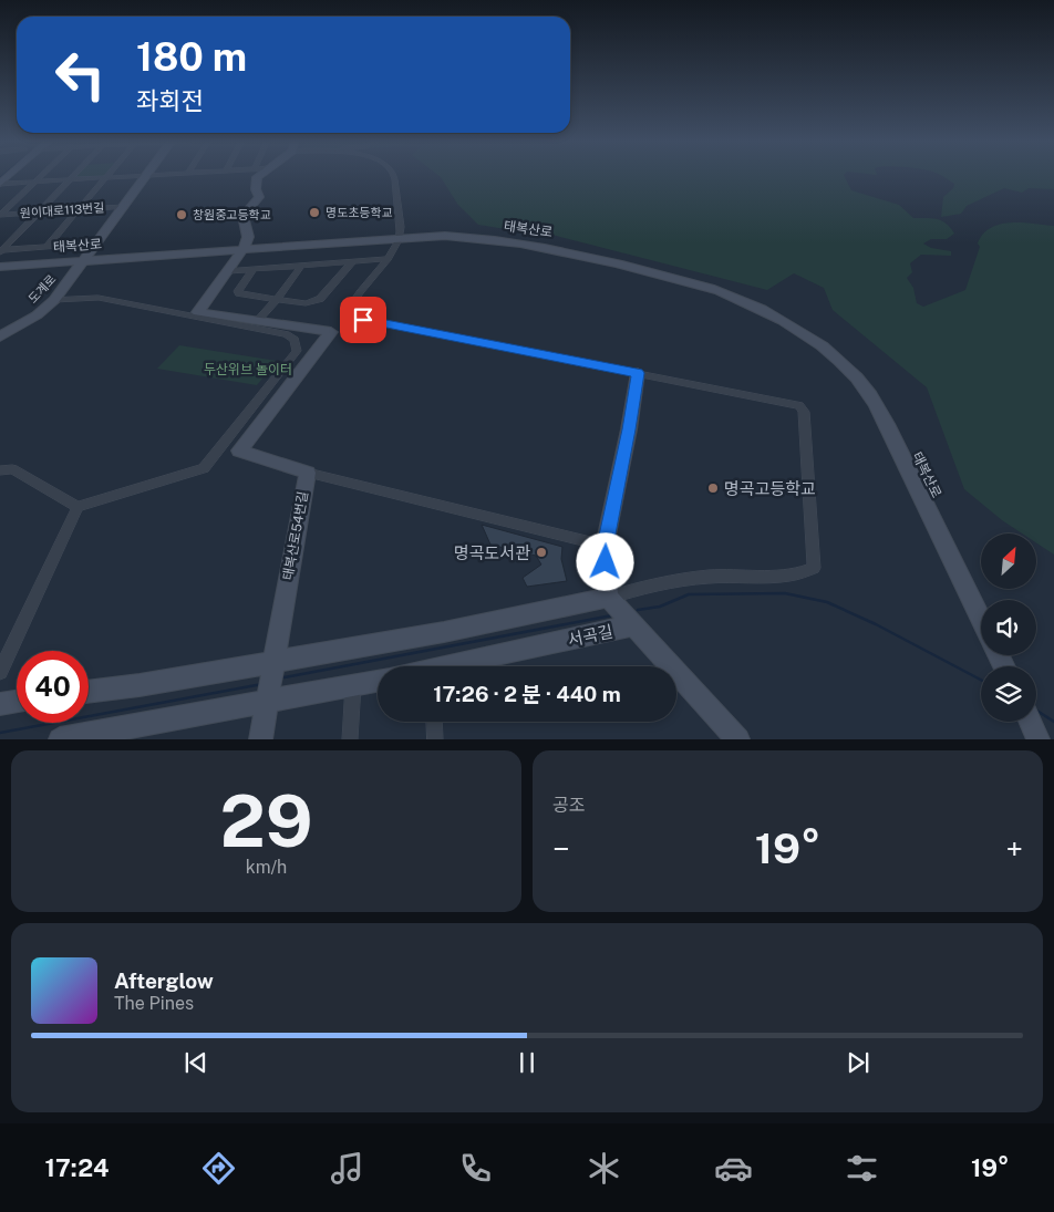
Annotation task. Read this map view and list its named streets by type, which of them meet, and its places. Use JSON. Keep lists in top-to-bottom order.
{
  "streets": {
    "street": [
      "원이대로113번길",
      "태복산로",
      "도계로",
      "태복산로54번길",
      "서곡길"
    ]
  },
  "crossings": [
    ["원이대로113번길", "도계로"],
    ["태복산로", "도계로"],
    ["태복산로", "태복산로54번길"]
  ],
  "parks": ["두산위브 놀이터"],
  "places": [
    "명도초등학교",
    "창원중고등학교",
    "명곡고등학교",
    "명곡도서관"
  ],
  "north": "top right",
  "page": {
    "turn": ["180 m", "좌회전"],
    "limit": "40",
    "trip": "17:26 · 2 분 · 440 m",
    "tile": [
      ["29", "km/h"],
      "공조"
    ],
    "heat": ["−", "19°", "+"],
    "song": ["Afterglow", "The Pines"],
    "tabs": ["17:24", "19°"]
  }
}
